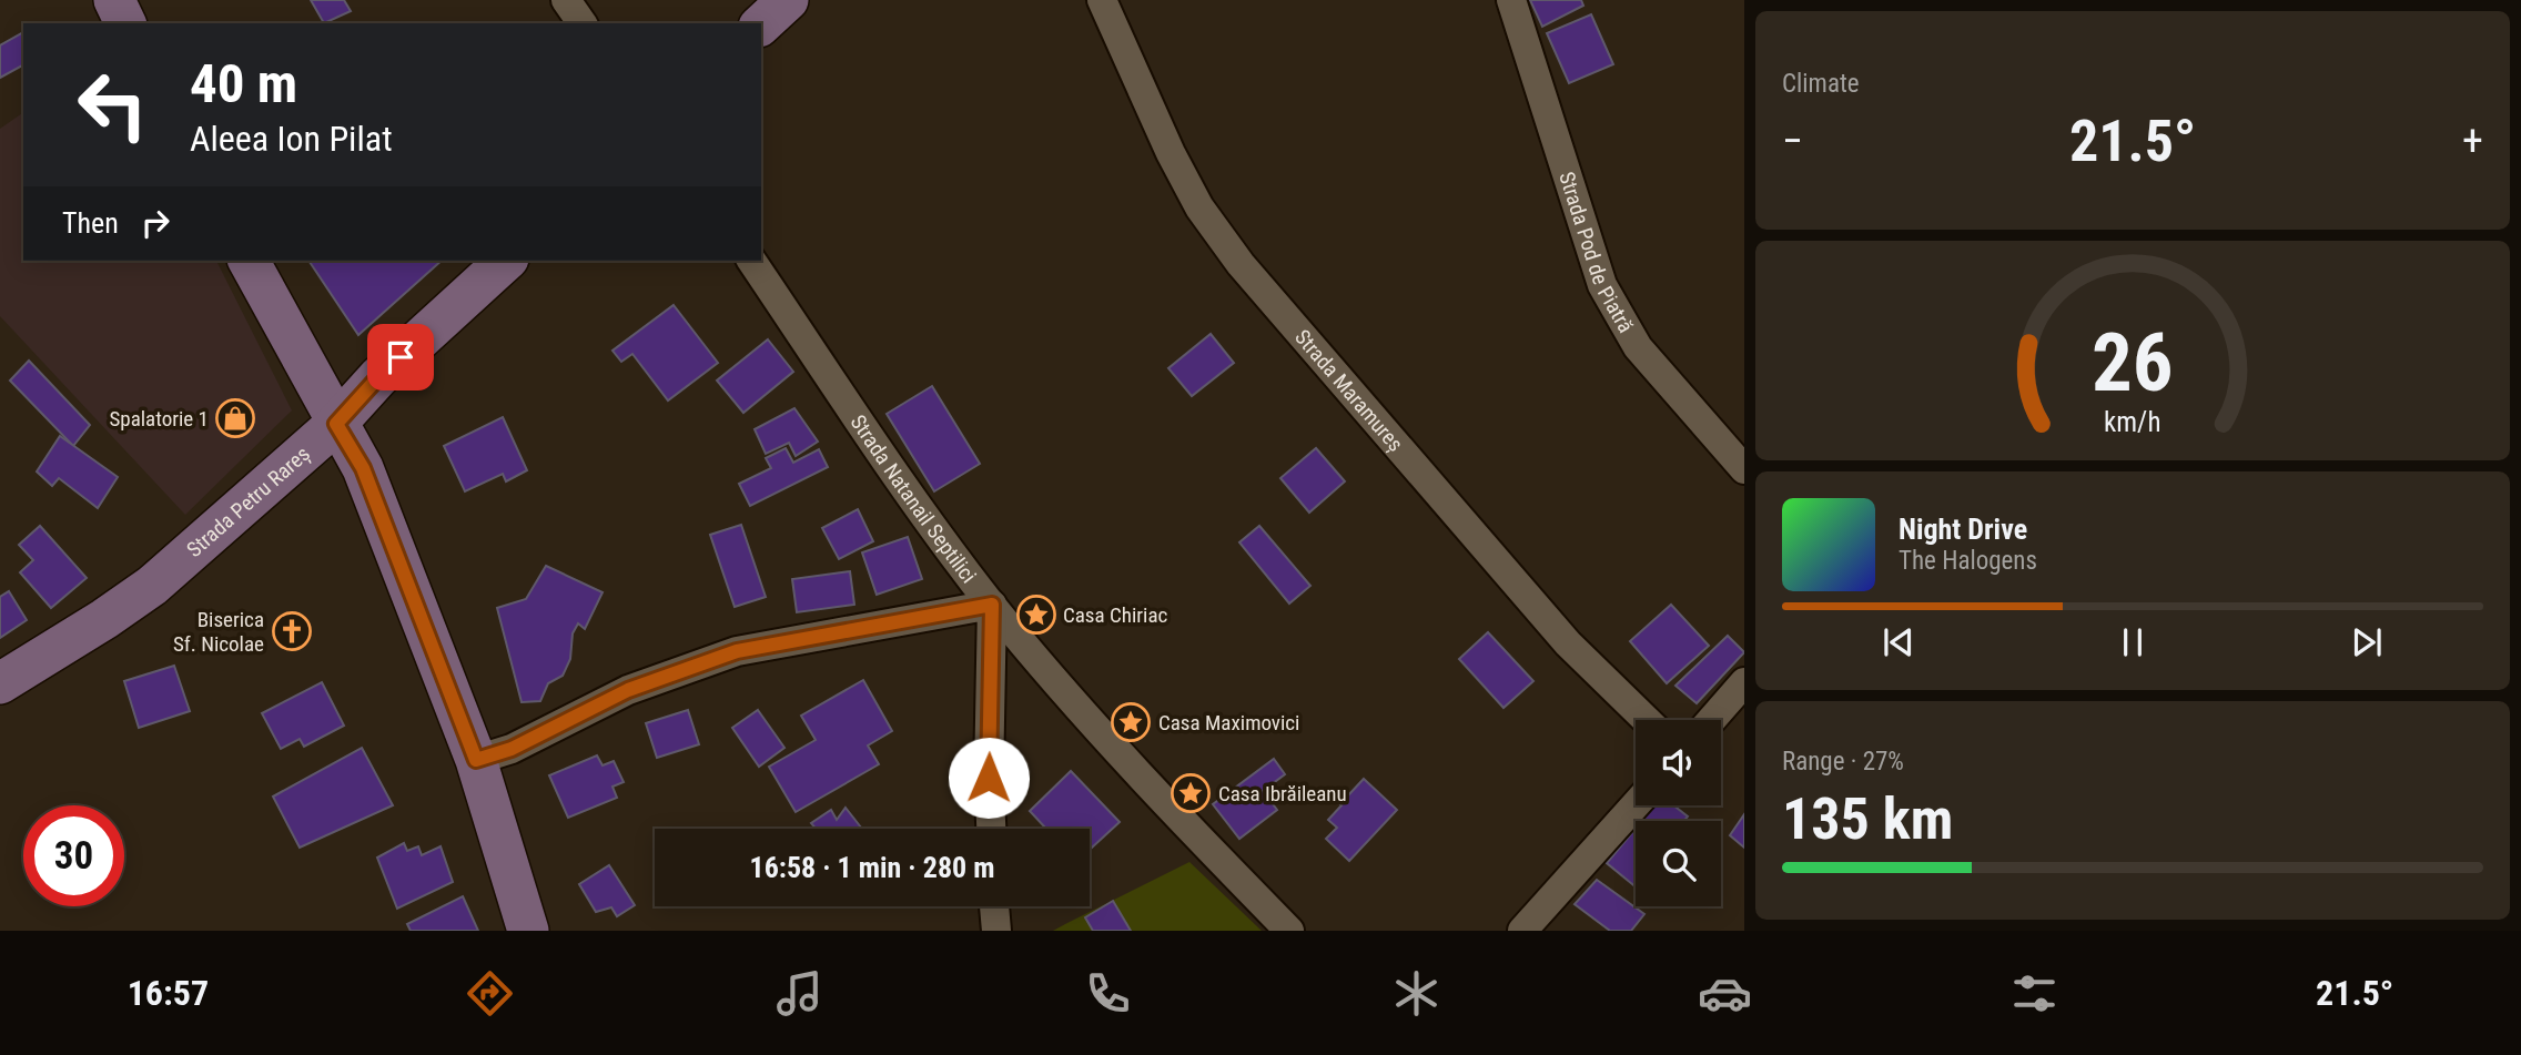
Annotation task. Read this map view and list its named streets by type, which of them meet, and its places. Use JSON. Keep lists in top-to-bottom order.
{
  "streets": {
    "street": [
      "Strada Pod de Piatră",
      "Strada Maramureș",
      "Strada Natanail Septilici",
      "Strada Petru Rareș"
    ]
  },
  "places": {
    "shop": ["Spalatorie 1"],
    "place": ["Casa Chiriac", "Casa Maximovici", "Casa Ibrăileanu"],
    "church": ["Biserica Sf. Nicolae"]
  },
  "page": {
    "tile": [
      "Climate",
      ["Range · 27%", "135 km"]
    ],
    "turn": ["40 m", "Aleea Ion Pilat"],
    "heat": ["−", "21.5°", "+"],
    "then": "Then",
    "song": ["Night Drive", "The Halogens"],
    "limit": "30",
    "trip": "16:58 · 1 min · 280 m",
    "tabs": ["16:57", "21.5°"],
    "gauge": ["26", "km/h"]
  }
}
